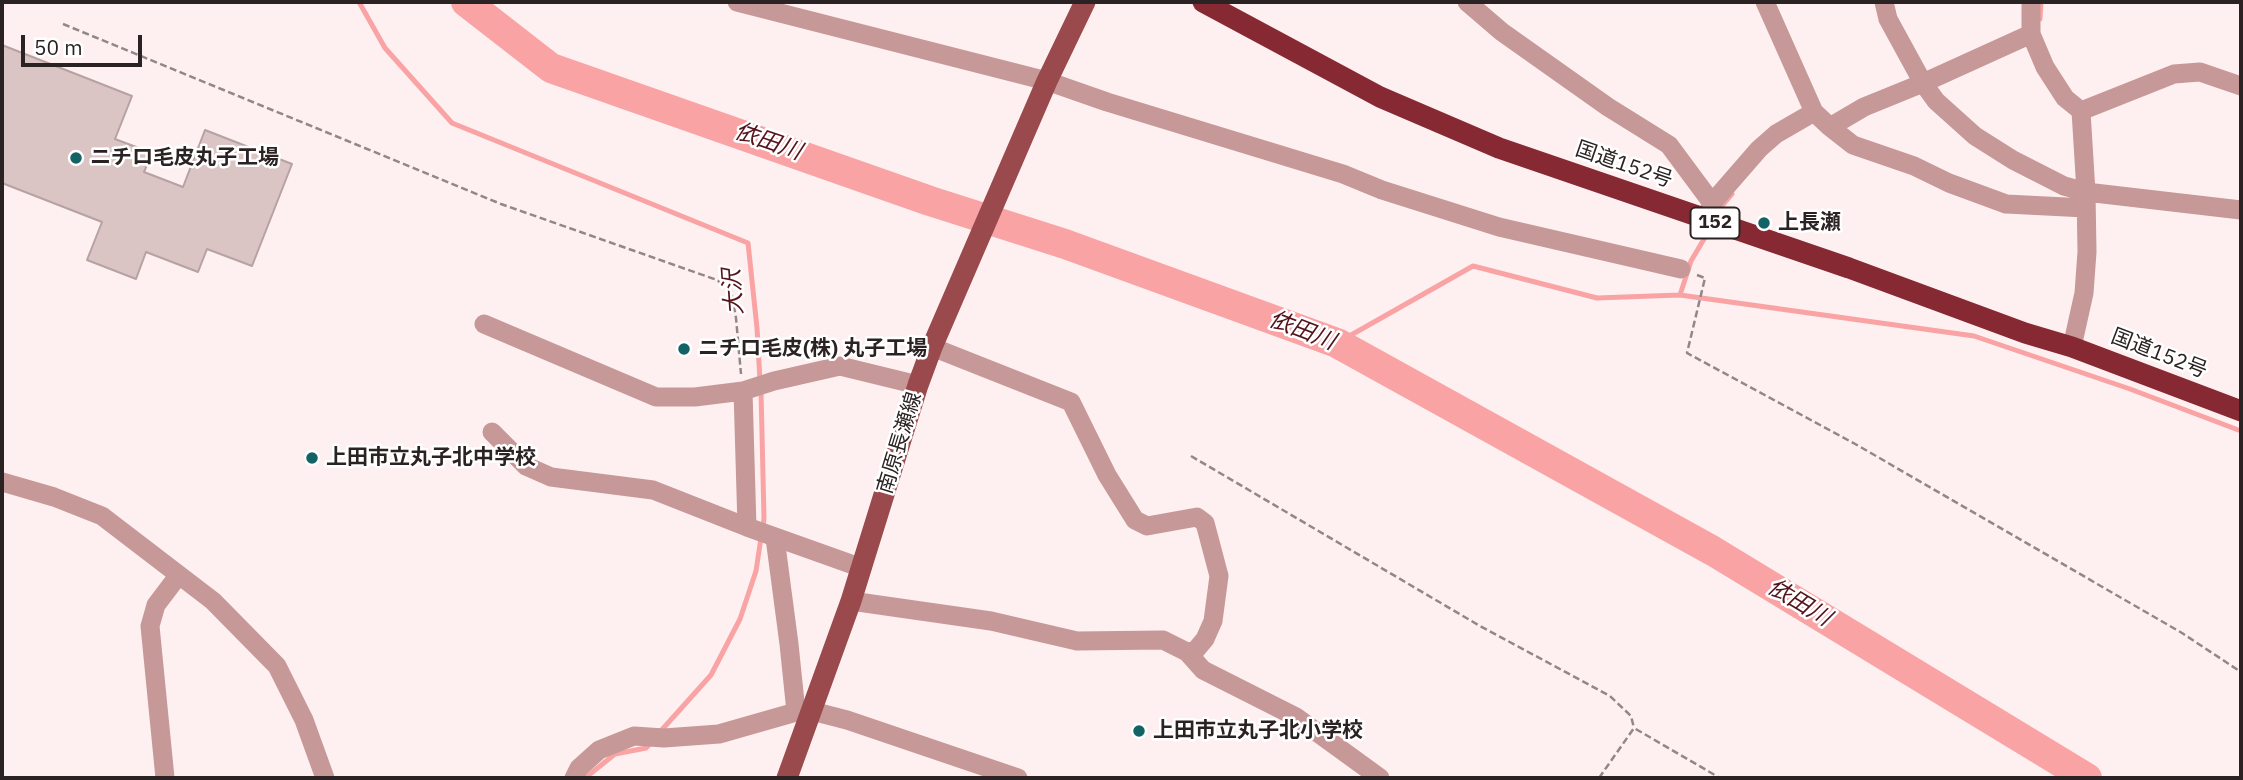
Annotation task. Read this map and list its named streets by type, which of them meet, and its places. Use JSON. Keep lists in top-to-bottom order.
{
  "streets": {
    "highway": ["国道152号", "152"],
    "main road": ["南原長瀬線"]
  },
  "water": ["依田川", "大沢"],
  "places": [
    "ニチロ毛皮丸子工場",
    "上長瀬",
    "ニチロ毛皮(株) 丸子工場",
    "上田市立丸子北中学校",
    "上田市立丸子北小学校"
  ],
  "scale_bar": "50 m"
}
